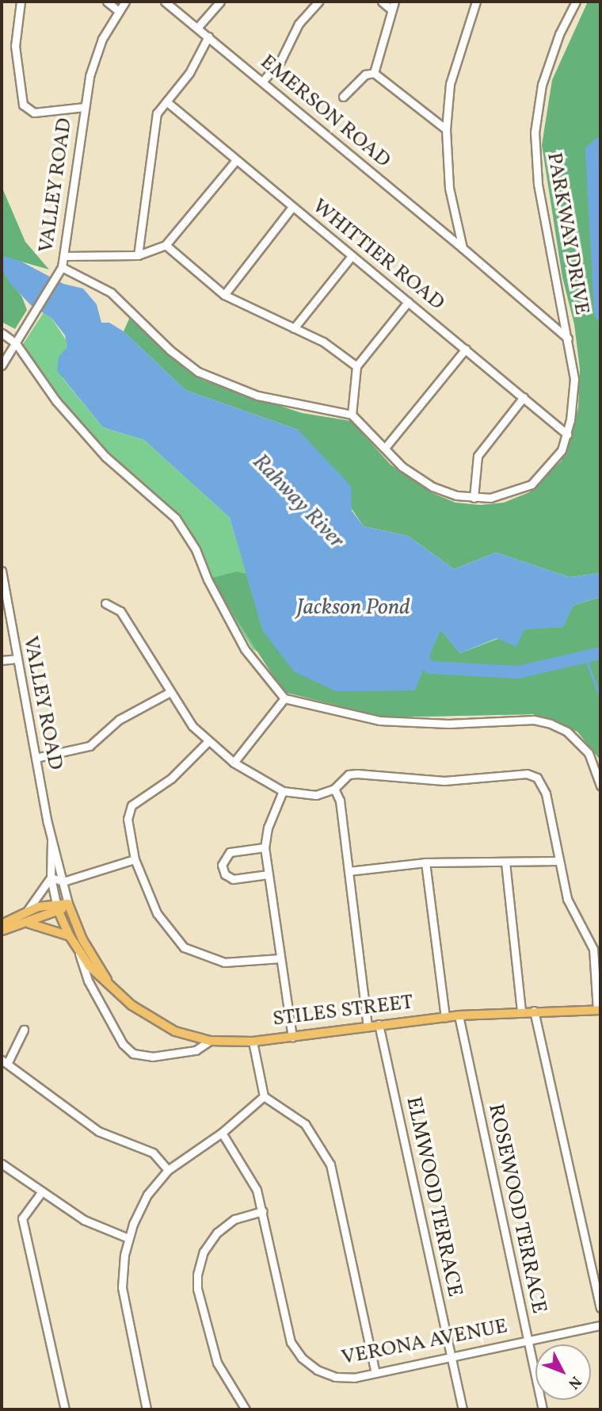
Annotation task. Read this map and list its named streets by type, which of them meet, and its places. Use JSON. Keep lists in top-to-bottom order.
{
  "streets": {
    "main road": ["STILES STREET"],
    "street": [
      "EMERSON ROAD",
      "VALLEY ROAD",
      "PARKWAY DRIVE",
      "WHITTIER ROAD",
      "ELMWOOD TERRACE",
      "ROSEWOOD TERRACE",
      "VERONA AVENUE"
    ]
  },
  "crossings": [
    ["EMERSON ROAD", "PARKWAY DRIVE"],
    ["VALLEY ROAD", "STILES STREET"],
    ["PARKWAY DRIVE", "WHITTIER ROAD"],
    ["STILES STREET", "ELMWOOD TERRACE"],
    ["STILES STREET", "ROSEWOOD TERRACE"],
    ["ELMWOOD TERRACE", "VERONA AVENUE"],
    ["ROSEWOOD TERRACE", "VERONA AVENUE"]
  ],
  "water": ["Rahway River", "Jackson Pond"],
  "north": "bottom right"
}
